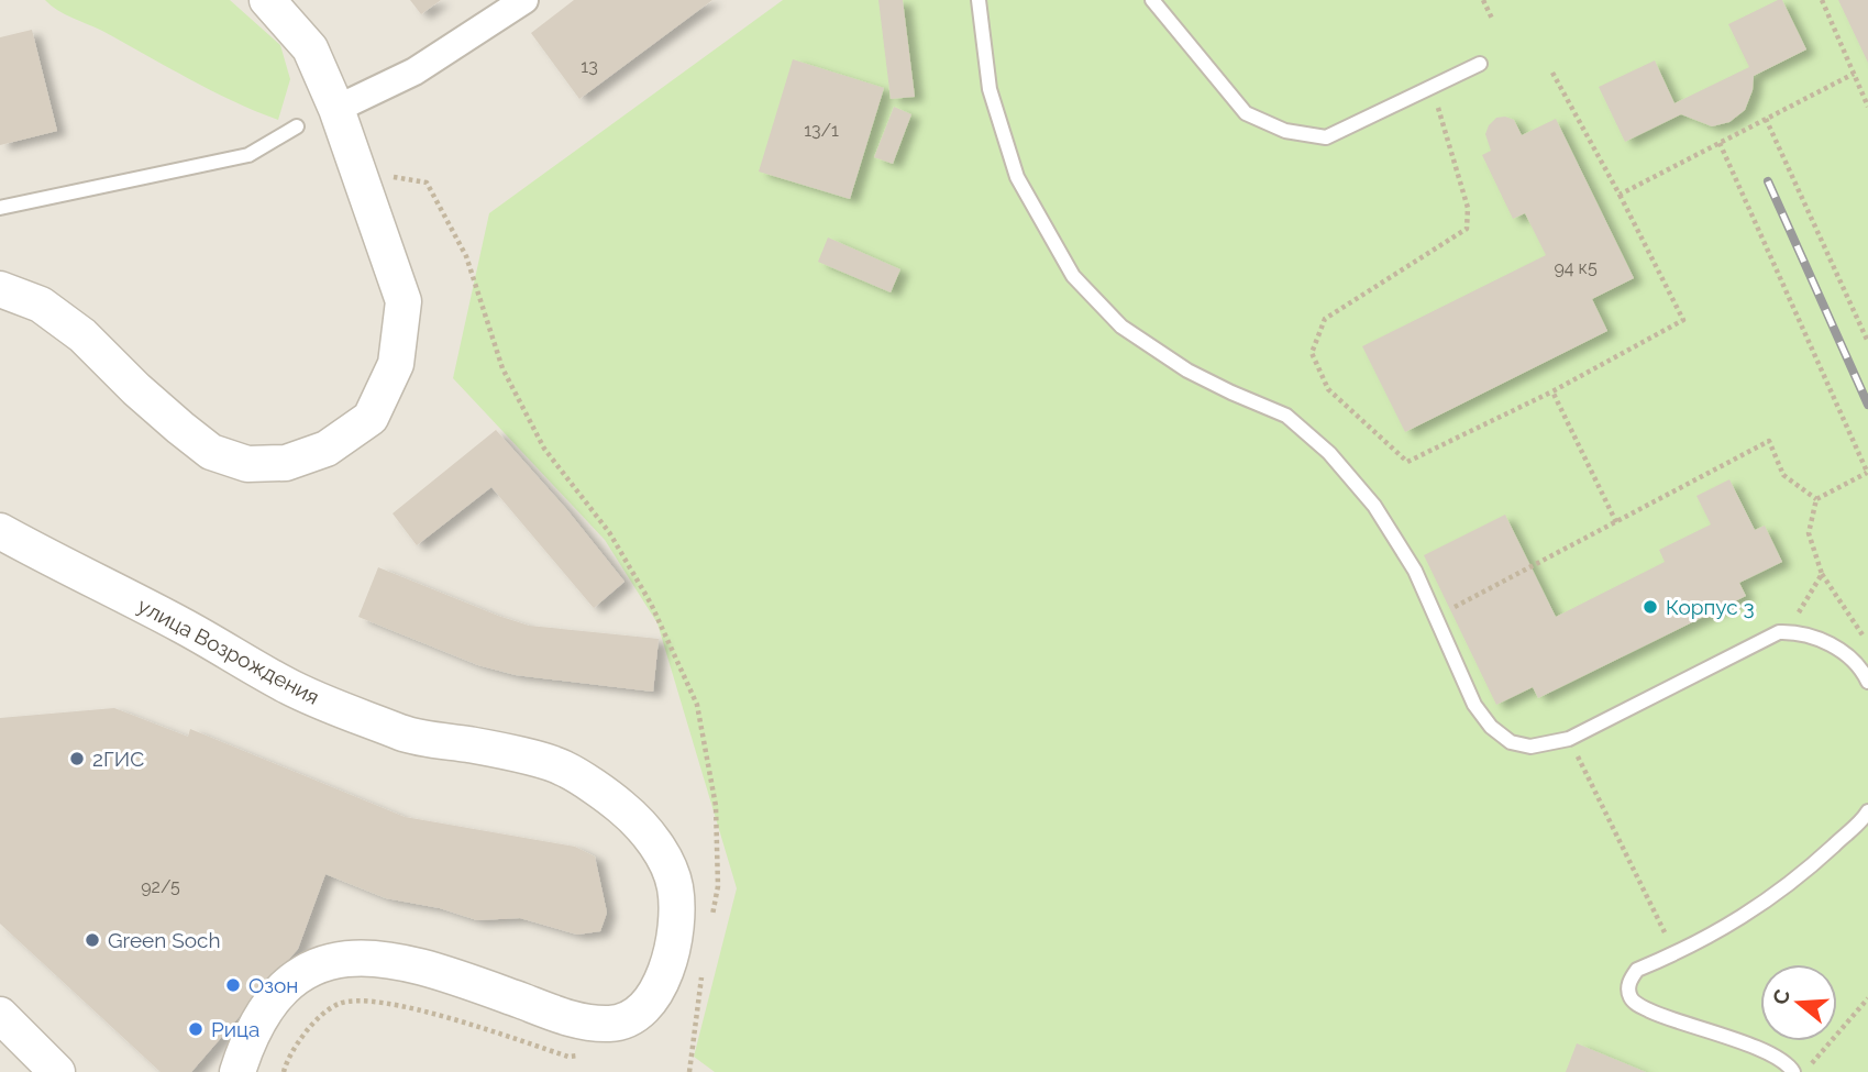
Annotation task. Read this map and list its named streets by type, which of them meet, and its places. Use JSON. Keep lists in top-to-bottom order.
{
  "streets": {
    "street": ["улица Возрождения"]
  },
  "places": [
    "Корпус 3",
    "2ГИС",
    "Green Soch",
    "Озон",
    "Рица"
  ],
  "house_numbers": [
    "13",
    "13/1",
    "94 к5",
    "92/5"
  ],
  "north": "left"
}
